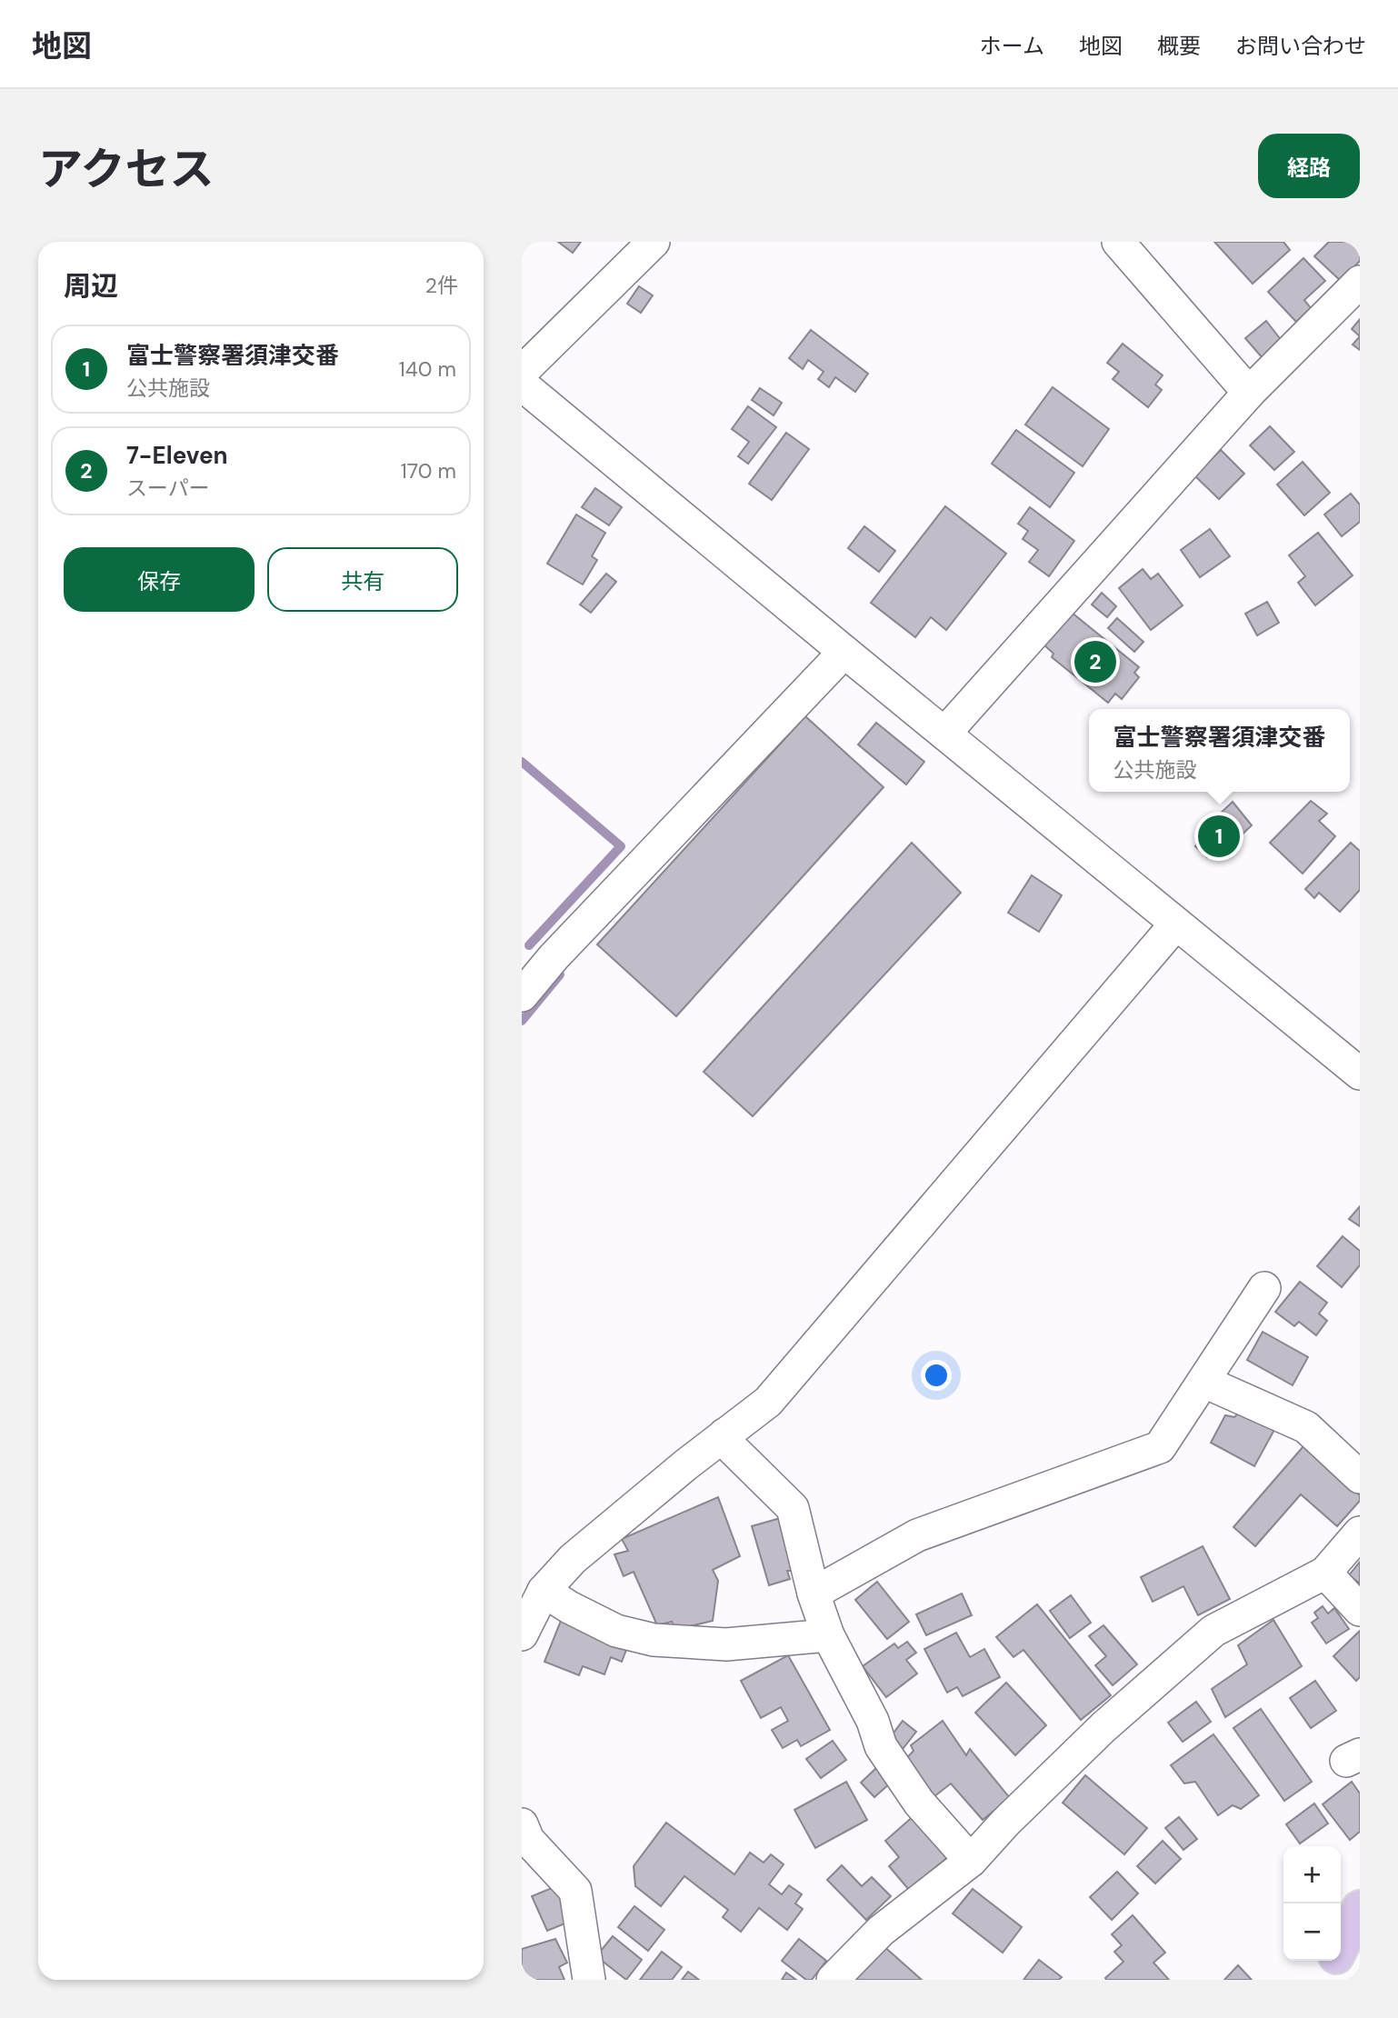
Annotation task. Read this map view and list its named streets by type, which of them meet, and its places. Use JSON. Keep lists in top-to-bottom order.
{
  "page": {
    "header": "地図",
    "nav": [
      "ホーム",
      "地図",
      "概要",
      "お問い合わせ"
    ],
    "title": "アクセス",
    "buttons": [
      "経路",
      ["保存", "共有"]
    ],
    "heading": ["周辺", "2件"],
    "list": [
      {
        "mark": "1",
        "name": "富士警察署須津交番",
        "note": "公共施設",
        "value": "140 m"
      },
      {
        "mark": "2",
        "name": "7-Eleven",
        "note": "スーパー",
        "value": "170 m"
      }
    ],
    "pins": ["2", "1"],
    "popup": ["富士警察署須津交番", "公共施設"],
    "map_buttons": ["+", "−"]
  }
}
